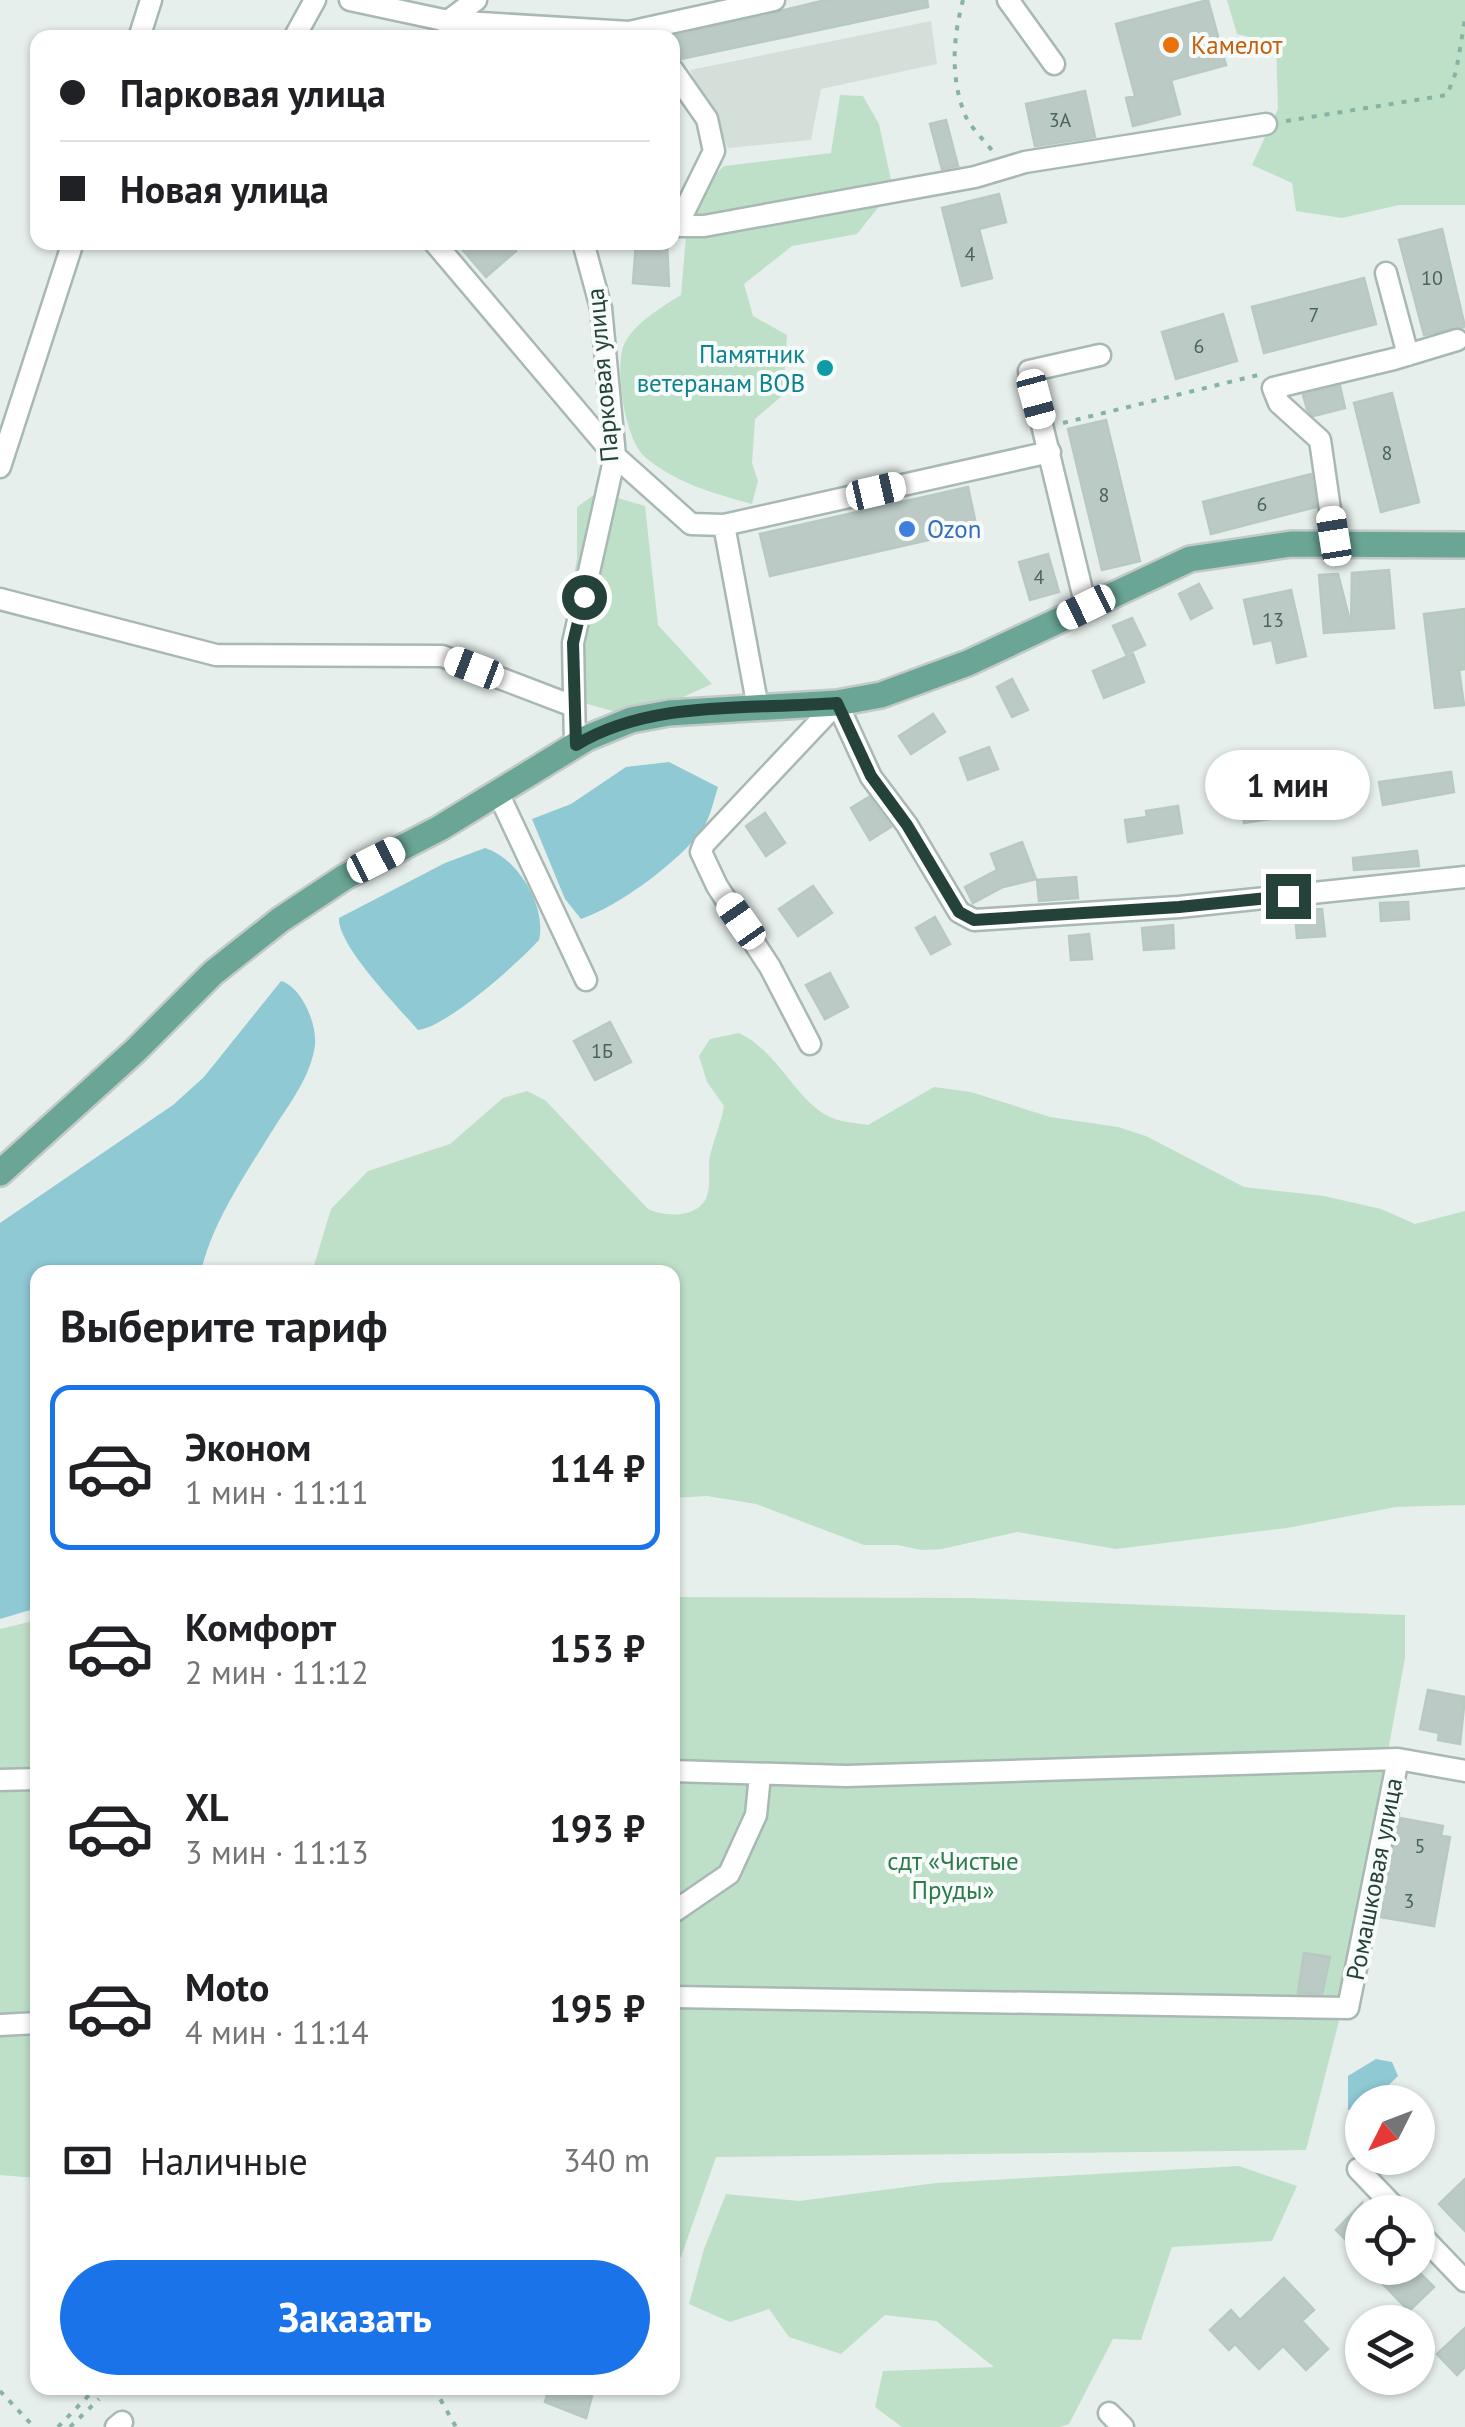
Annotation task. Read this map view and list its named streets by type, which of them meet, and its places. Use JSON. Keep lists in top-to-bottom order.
{
  "streets": {
    "street": ["Парковая улица", "Ромашковая улица"]
  },
  "parks": ["сдт «Чистые Пруды»"],
  "places": ["Камелот", "Памятник ветеранам ВОВ", "Ozon"],
  "house_numbers": [
    "3А",
    "4",
    "10",
    "7",
    "6",
    "8",
    "8",
    "6",
    "4",
    "13",
    "1Б",
    "5",
    "3"
  ],
  "north": "bottom left",
  "page": {
    "banner": ["Парковая улица", "Новая улица"],
    "bubble": "1 мин",
    "heading": "Выберите тариф",
    "list": [
      {
        "name": "Эконом",
        "note": "1 мин · 11:11",
        "value": "114 ₽"
      },
      {
        "name": "Комфорт",
        "note": "2 мин · 11:12",
        "value": "153 ₽"
      },
      {
        "name": "XL",
        "note": "3 мин · 11:13",
        "value": "193 ₽"
      },
      {
        "name": "Moto",
        "note": "4 мин · 11:14",
        "value": "195 ₽"
      }
    ],
    "pay": ["Наличные", "340 m"],
    "buttons": "Заказать"
  }
}
